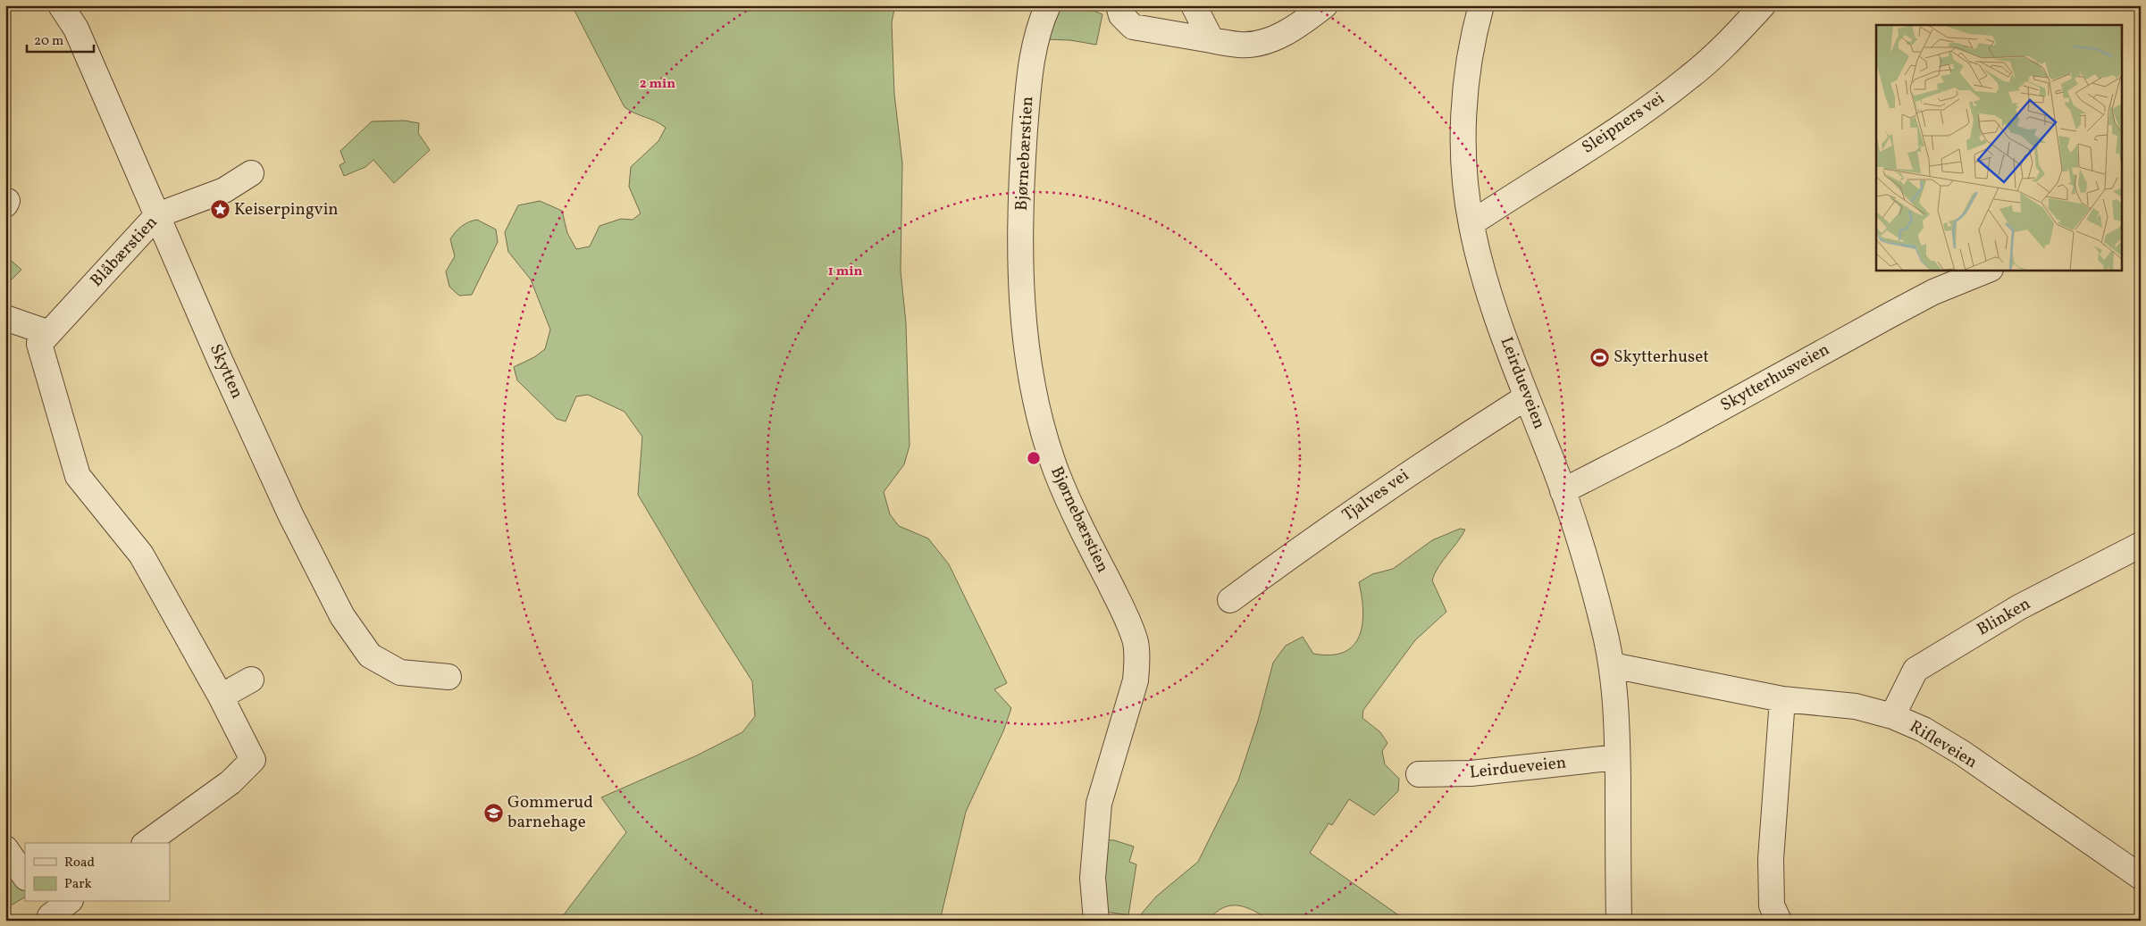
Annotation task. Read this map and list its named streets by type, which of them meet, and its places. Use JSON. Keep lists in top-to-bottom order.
{
  "streets": {
    "street": [
      "Sleipners vei",
      "Bjørnebærstien",
      "Blåbærstien",
      "Skytten",
      "Skytterhusveien",
      "Leirdueveien",
      "Tjalves vei",
      "Blinken",
      "Rifleveien"
    ]
  },
  "crossings": [
    ["Sleipners vei", "Leirdueveien"],
    ["Blåbærstien", "Skytten"],
    ["Skytterhusveien", "Leirdueveien"],
    ["Leirdueveien", "Tjalves vei"],
    ["Leirdueveien", "Rifleveien"],
    ["Blinken", "Rifleveien"]
  ],
  "places": {
    "place": ["Keiserpingvin"],
    "sports": ["Skytterhuset"],
    "school or university": ["Gommerud barnehage"]
  },
  "legend": ["Road", "Park"],
  "scale_bar": "20 m",
  "rings": ["2 min", "1 min"]
}
